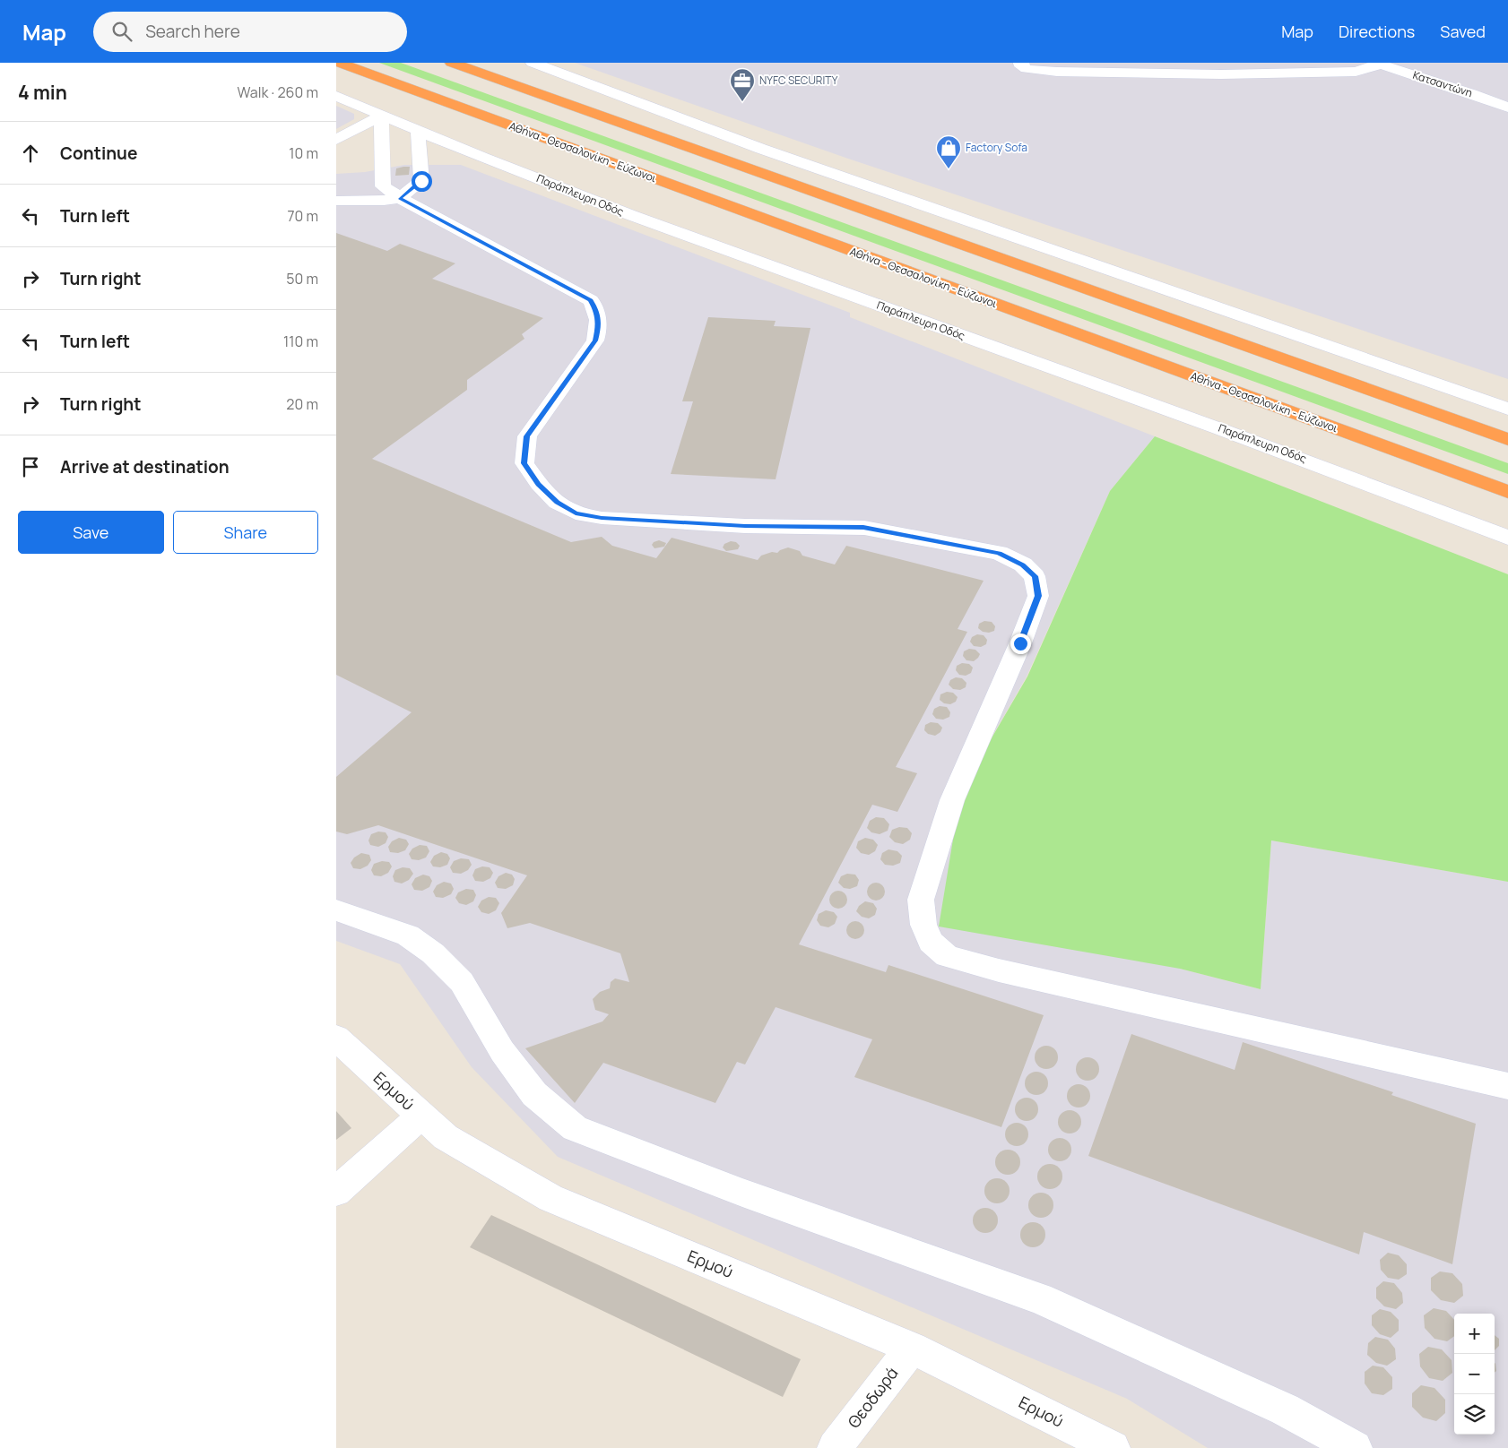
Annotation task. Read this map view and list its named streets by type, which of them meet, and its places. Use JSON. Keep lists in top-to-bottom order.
{
  "streets": {
    "highway": ["Αθήνα - Θεσσαλονίκη - Εύζωνοι"],
    "street": [
      "Κατσαντώνη",
      "Παράπλευρη Οδός",
      "Ερμού",
      "Θεοδωρά"
    ]
  },
  "crossings": [
    ["Ερμού", "Θεοδωρά"]
  ],
  "places": {
    "office": ["NYFC SECURITY"],
    "shop": ["Factory Sofa"]
  },
  "page": {
    "header": "Map",
    "search": "Search here",
    "nav": ["Map", "Directions", "Saved"],
    "heading": ["4 min", "Walk · 260 m"],
    "list": [
      ["Continue", "10 m"],
      ["Turn left", "70 m"],
      ["Turn right", "50 m"],
      ["Turn left", "110 m"],
      ["Turn right", "20 m"],
      "Arrive at destination"
    ],
    "buttons": ["Save", "Share"],
    "map_buttons": ["+", "−"]
  }
}
